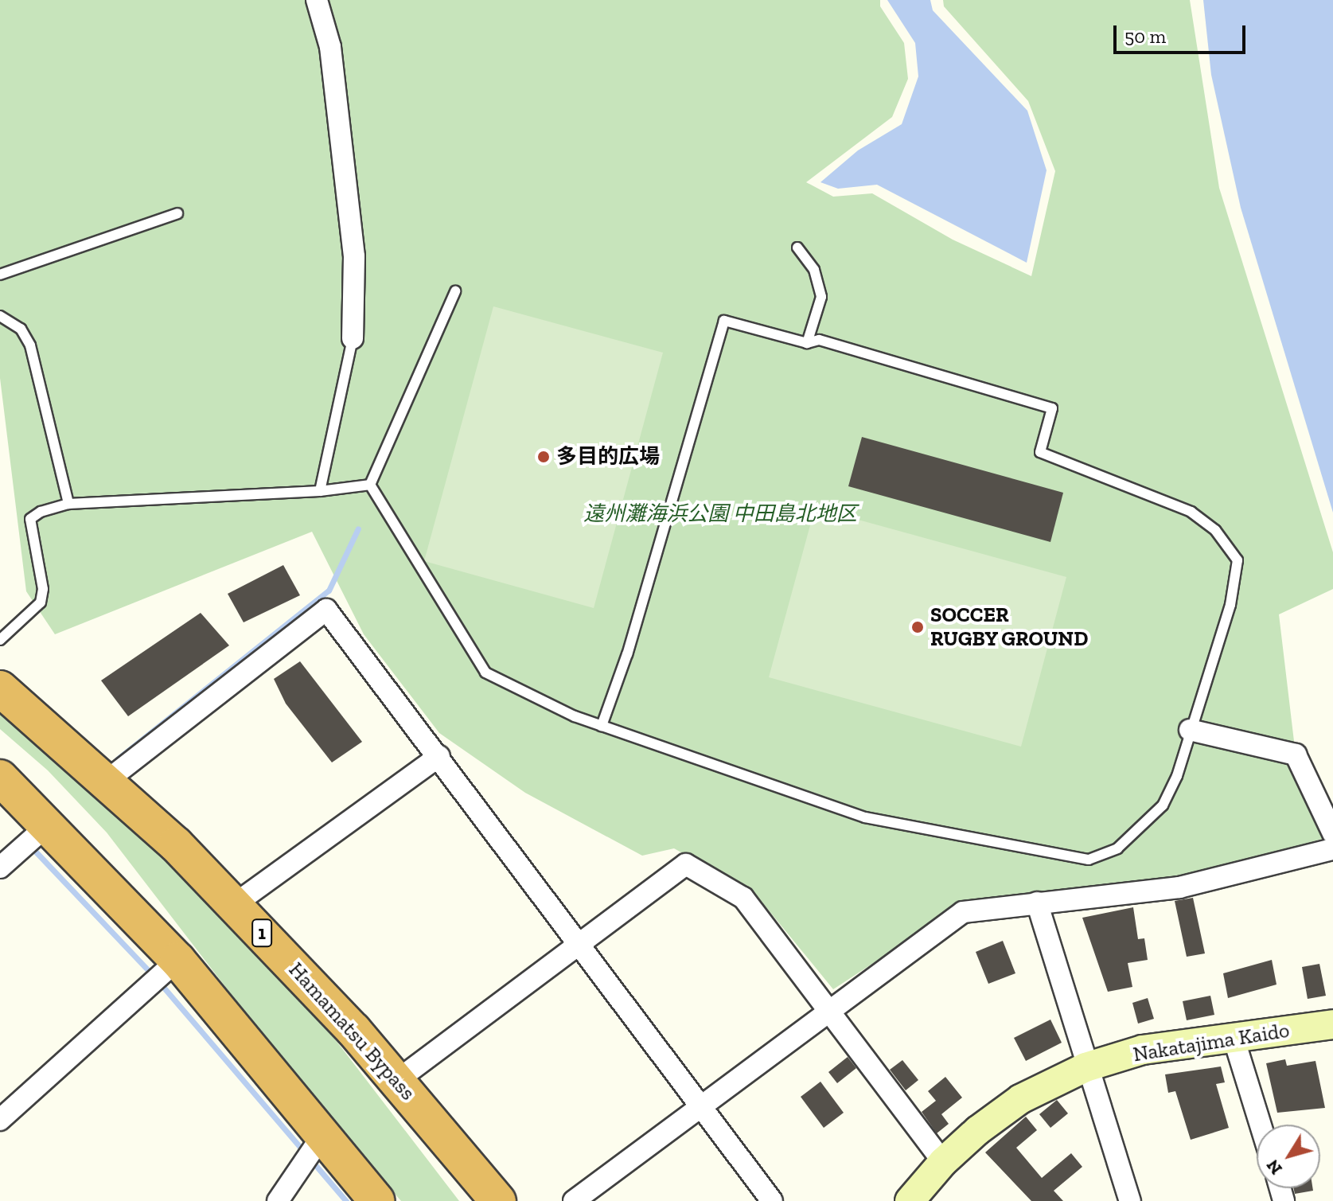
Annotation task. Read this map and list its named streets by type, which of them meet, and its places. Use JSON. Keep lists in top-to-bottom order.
{
  "streets": {
    "highway": ["1", "Hamamatsu Bypass"],
    "street": ["Nakatajima Kaido"]
  },
  "parks": ["遠州灘海浜公園 中田島北地区"],
  "places": ["多目的広場", "SOCCER RUGBY GROUND"],
  "scale_bar": "50 m",
  "north": "bottom left"
}
